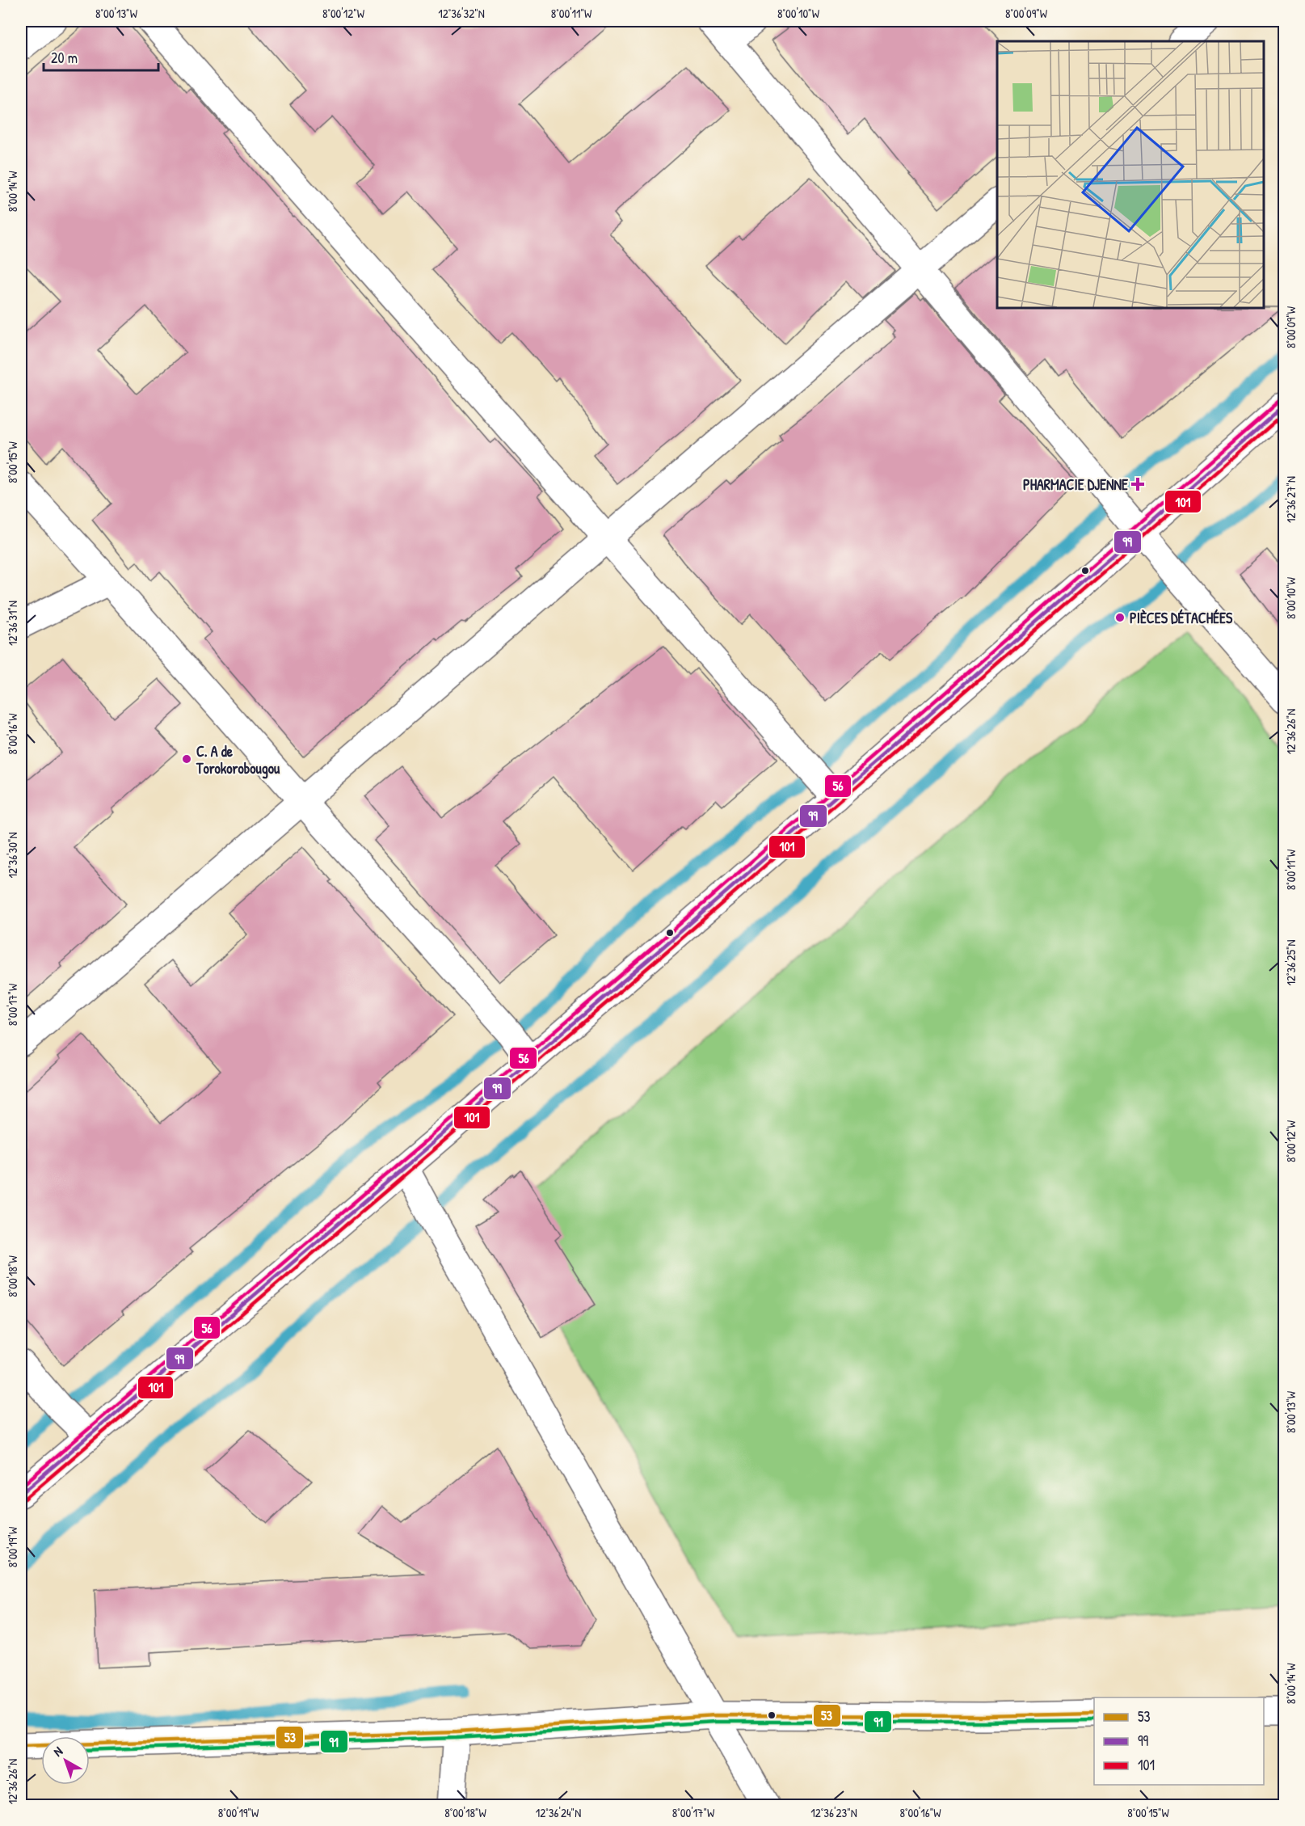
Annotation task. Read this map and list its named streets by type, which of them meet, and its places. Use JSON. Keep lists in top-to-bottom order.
{
  "places": {
    "health": ["PHARMACIE DJENNE"],
    "other": ["PIÈCES DÉTACHÉES", "C. A de Torokorobougou"]
  },
  "lines": [
    "transit line 56",
    "transit line 99",
    "transit line 101",
    "transit line 53",
    "transit line 91"
  ],
  "legend": ["53", "99", "101"],
  "scale_bar": "20 m",
  "north": "top left",
  "coordinates": [
    "8°00'13\"W",
    "8°00'12\"W",
    "12°36'32\"N",
    "8°00'11\"W",
    "8°00'10\"W",
    "8°00'09\"W",
    "8°00'14\"W",
    "8°00'15\"W",
    "12°36'27\"N",
    "12°36'31\"N",
    "12°36'26\"N",
    "8°00'16\"W",
    "12°36'30\"N",
    "12°36'25\"N",
    "8°00'17\"W",
    "8°00'18\"W",
    "8°00'19\"W",
    "12°36'24\"N",
    "12°36'23\"N"
  ]
}
